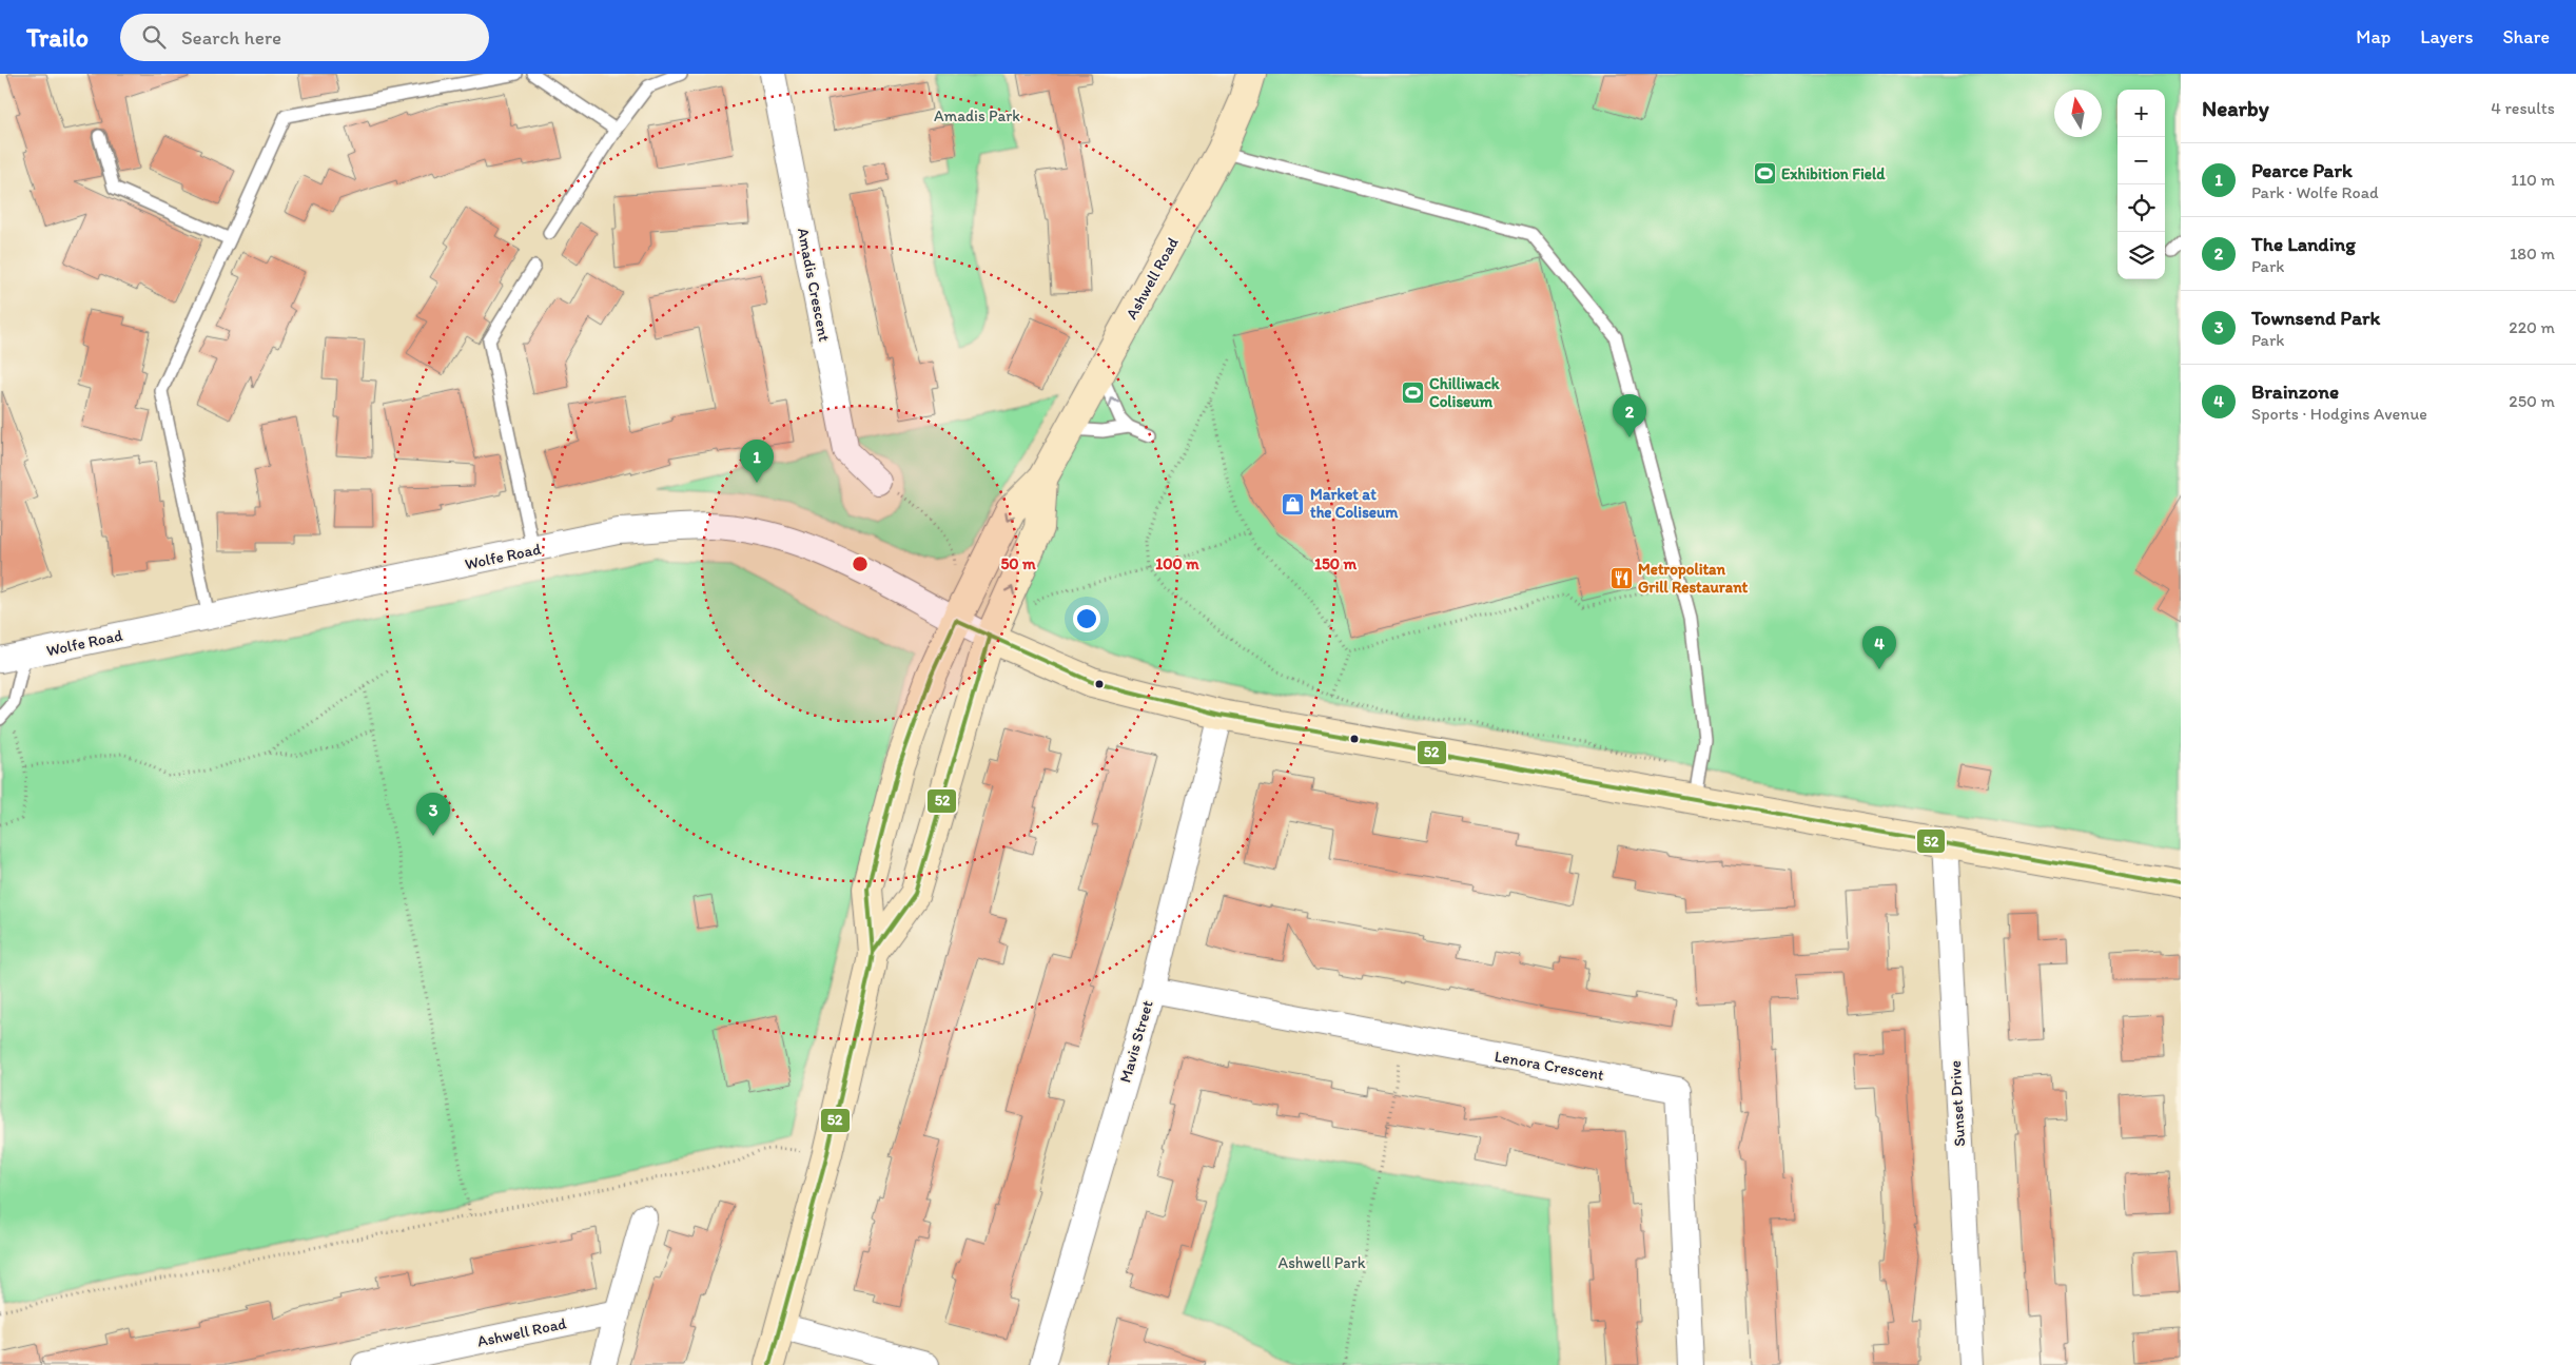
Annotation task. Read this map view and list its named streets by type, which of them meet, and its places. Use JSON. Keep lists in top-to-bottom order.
{
  "streets": {
    "street": [
      "Ashwell Road",
      "Amadis Crescent",
      "Wolfe Road",
      "Mavis Street",
      "Lenora Crescent",
      "Sunset Drive"
    ]
  },
  "crossings": [
    ["Ashwell Road", "Wolfe Road"],
    ["Mavis Street", "Lenora Crescent"]
  ],
  "parks": ["Amadis Park", "Ashwell Park"],
  "places": {
    "sports": ["Exhibition Field", "Chilliwack Coliseum"],
    "shop": ["Market at the Coliseum"],
    "restaurant": ["Metropolitan Grill Restaurant"]
  },
  "lines": ["transit line 52"],
  "north": "top",
  "page": {
    "header": "Trailo",
    "search": "Search here",
    "nav": ["Map", "Layers", "Share"],
    "heading": ["Nearby", "4 results"],
    "map_buttons": ["+", "−"],
    "list": [
      {
        "mark": "1",
        "name": "Pearce Park",
        "note": "Park · Wolfe Road",
        "value": "110 m"
      },
      {
        "mark": "2",
        "name": "The Landing",
        "note": "Park",
        "value": "180 m"
      },
      {
        "mark": "3",
        "name": "Townsend Park",
        "note": "Park",
        "value": "220 m"
      },
      {
        "mark": "4",
        "name": "Brainzone",
        "note": "Sports · Hodgins Avenue",
        "value": "250 m"
      }
    ],
    "pins": [
      "2",
      "1",
      "4",
      "3"
    ]
  },
  "rings": ["50 m", "100 m", "150 m"]
}
